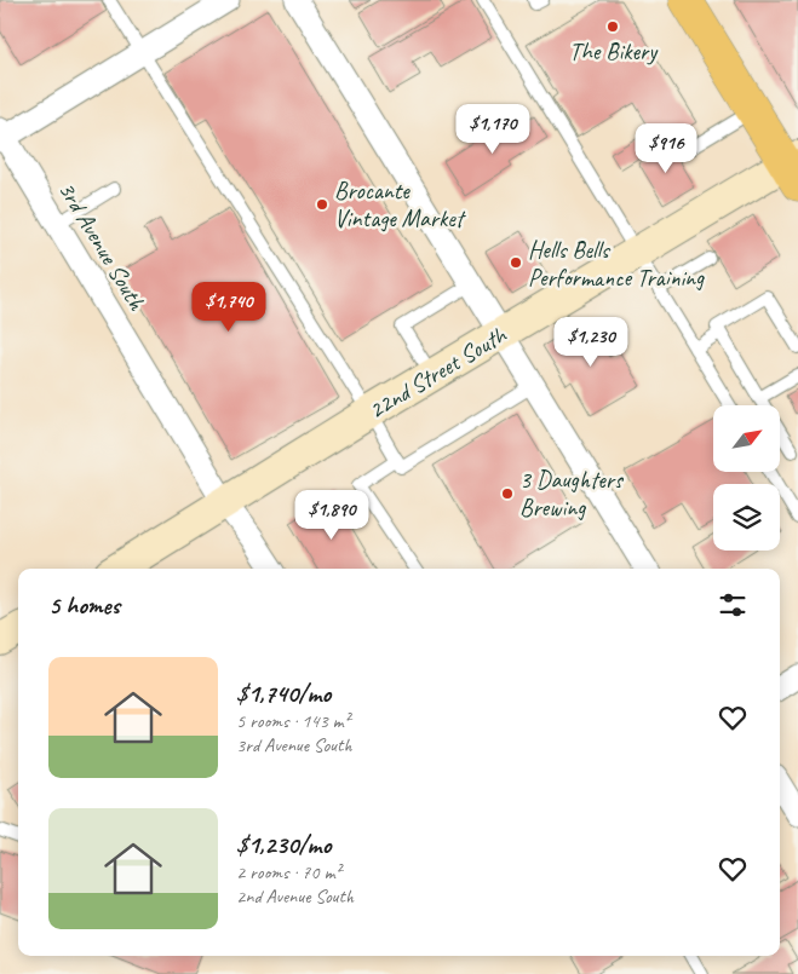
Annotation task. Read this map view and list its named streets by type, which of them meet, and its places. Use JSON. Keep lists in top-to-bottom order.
{
  "streets": {
    "street": ["3rd Avenue South", "22nd Street South"]
  },
  "crossings": [
    ["3rd Avenue South", "22nd Street South"]
  ],
  "places": [
    "The Bikery",
    "Brocante Vintage Market",
    "Hells Bells Performance Training",
    "3 Daughters Brewing"
  ],
  "north": "top right",
  "page": {
    "price": [
      "$1,170",
      "$916",
      "$1,740",
      "$1,230",
      "$1,890"
    ],
    "heading": "5 homes",
    "list": [
      {
        "name": "$1,740/mo",
        "note": "5 rooms · 143 m² · 3rd Avenue South"
      },
      {
        "name": "$1,230/mo",
        "note": "2 rooms · 70 m² · 2nd Avenue South"
      }
    ]
  }
}
